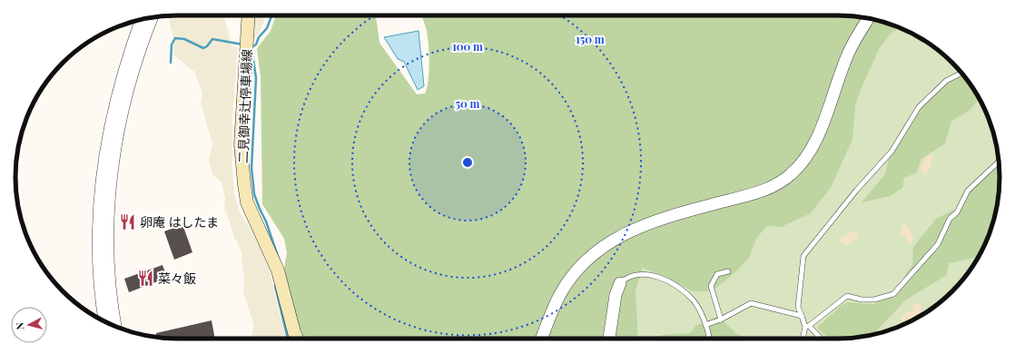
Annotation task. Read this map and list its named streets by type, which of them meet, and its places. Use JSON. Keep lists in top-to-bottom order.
{
  "streets": {
    "main road": ["二見御幸辻停車場線"]
  },
  "places": {
    "restaurant": ["卵庵 はしたま", "菜々飯"]
  },
  "north": "left",
  "rings": ["150 m", "100 m", "50 m"]
}
